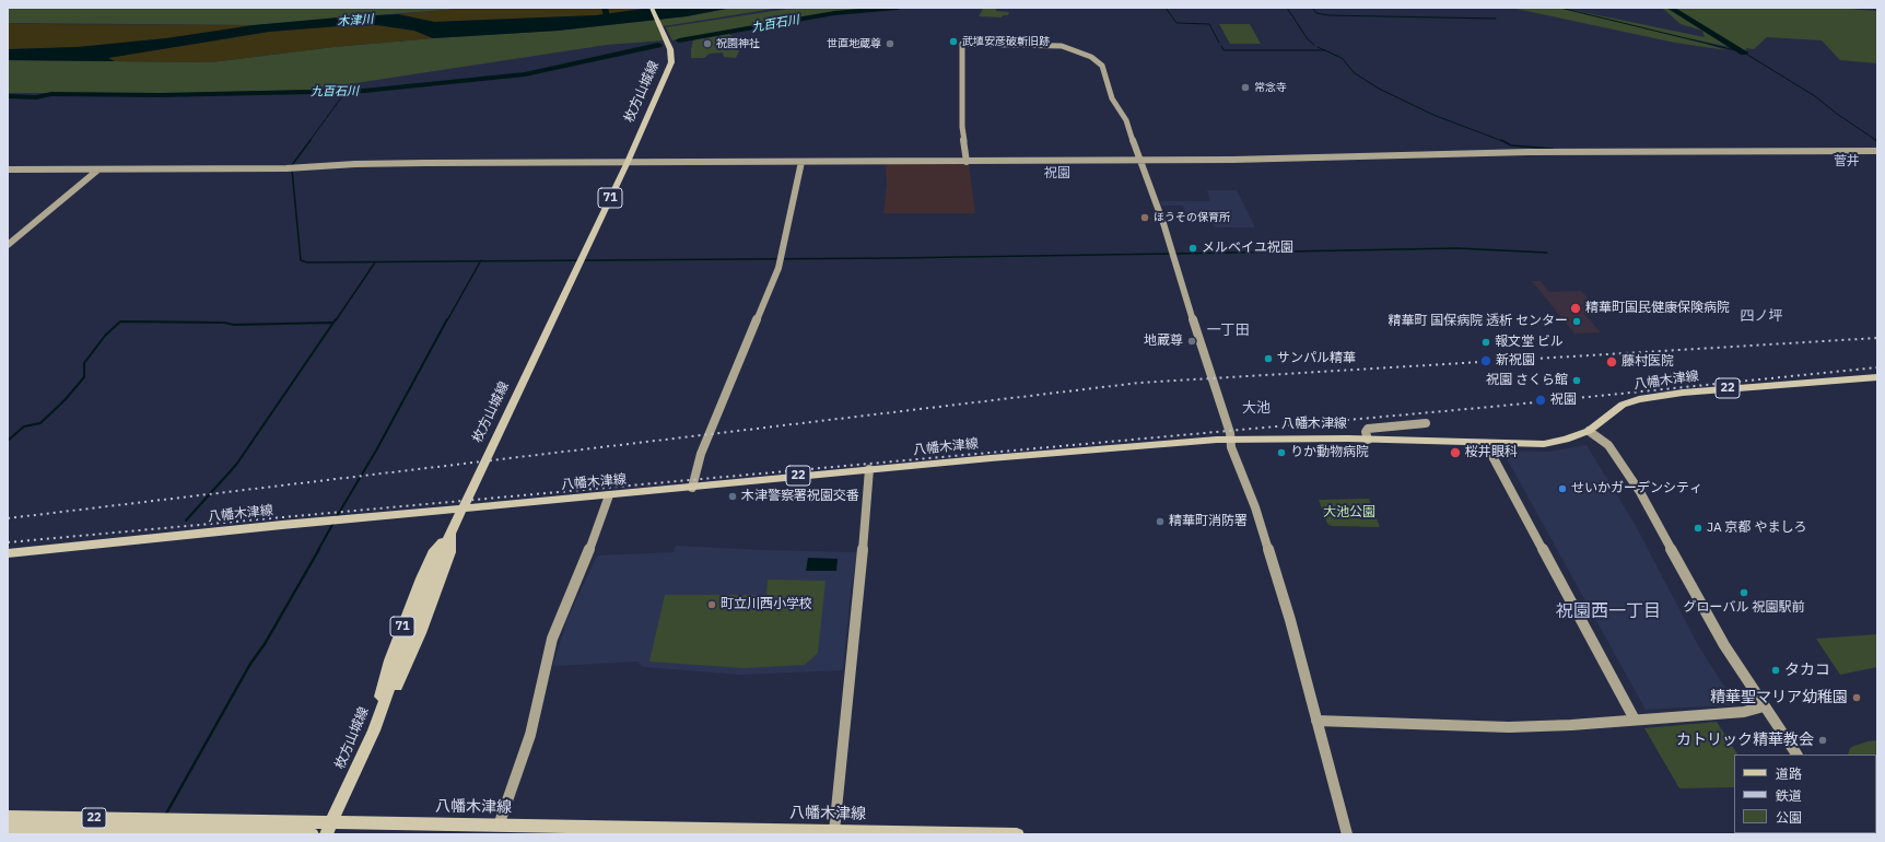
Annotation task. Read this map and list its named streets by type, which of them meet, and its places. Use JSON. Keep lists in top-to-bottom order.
{
  "streets": {
    "main road": [
      "枚方山城線",
      "71",
      "八幡木津線",
      "22"
    ]
  },
  "crossings": [
    ["枚方山城線", "71"],
    ["枚方山城線", "八幡木津線"],
    ["71", "八幡木津線"]
  ],
  "districts": [
    "菅井",
    "祝園",
    "四ノ坪",
    "一丁田",
    "大池",
    "祝園西一丁目"
  ],
  "water": ["木津川", "九百石川"],
  "parks": ["大池公園"],
  "places": [
    "武埴安彦破斬旧跡",
    "祝園神社",
    "世直地蔵尊",
    "常念寺",
    "ほうその保育所",
    "メルベイユ祝園",
    "精華町国民健康保険病院",
    "精華町 国保病院 透析 センター",
    "地蔵尊",
    "報文堂 ビル",
    "サンパル精華",
    "新祝園",
    "藤村医院",
    "祝園 さくら館",
    "祝園",
    "りか動物病院",
    "桜井眼科",
    "せいかガーデンシティ",
    "木津警察署祝園交番",
    "精華町消防署",
    "JA 京都 やましろ",
    "グローバル 祝園駅前",
    "町立川西小学校",
    "タカコ",
    "精華聖マリア幼稚園",
    "カトリック精華教会"
  ],
  "legend": ["道路", "鉄道", "公園"]
}
